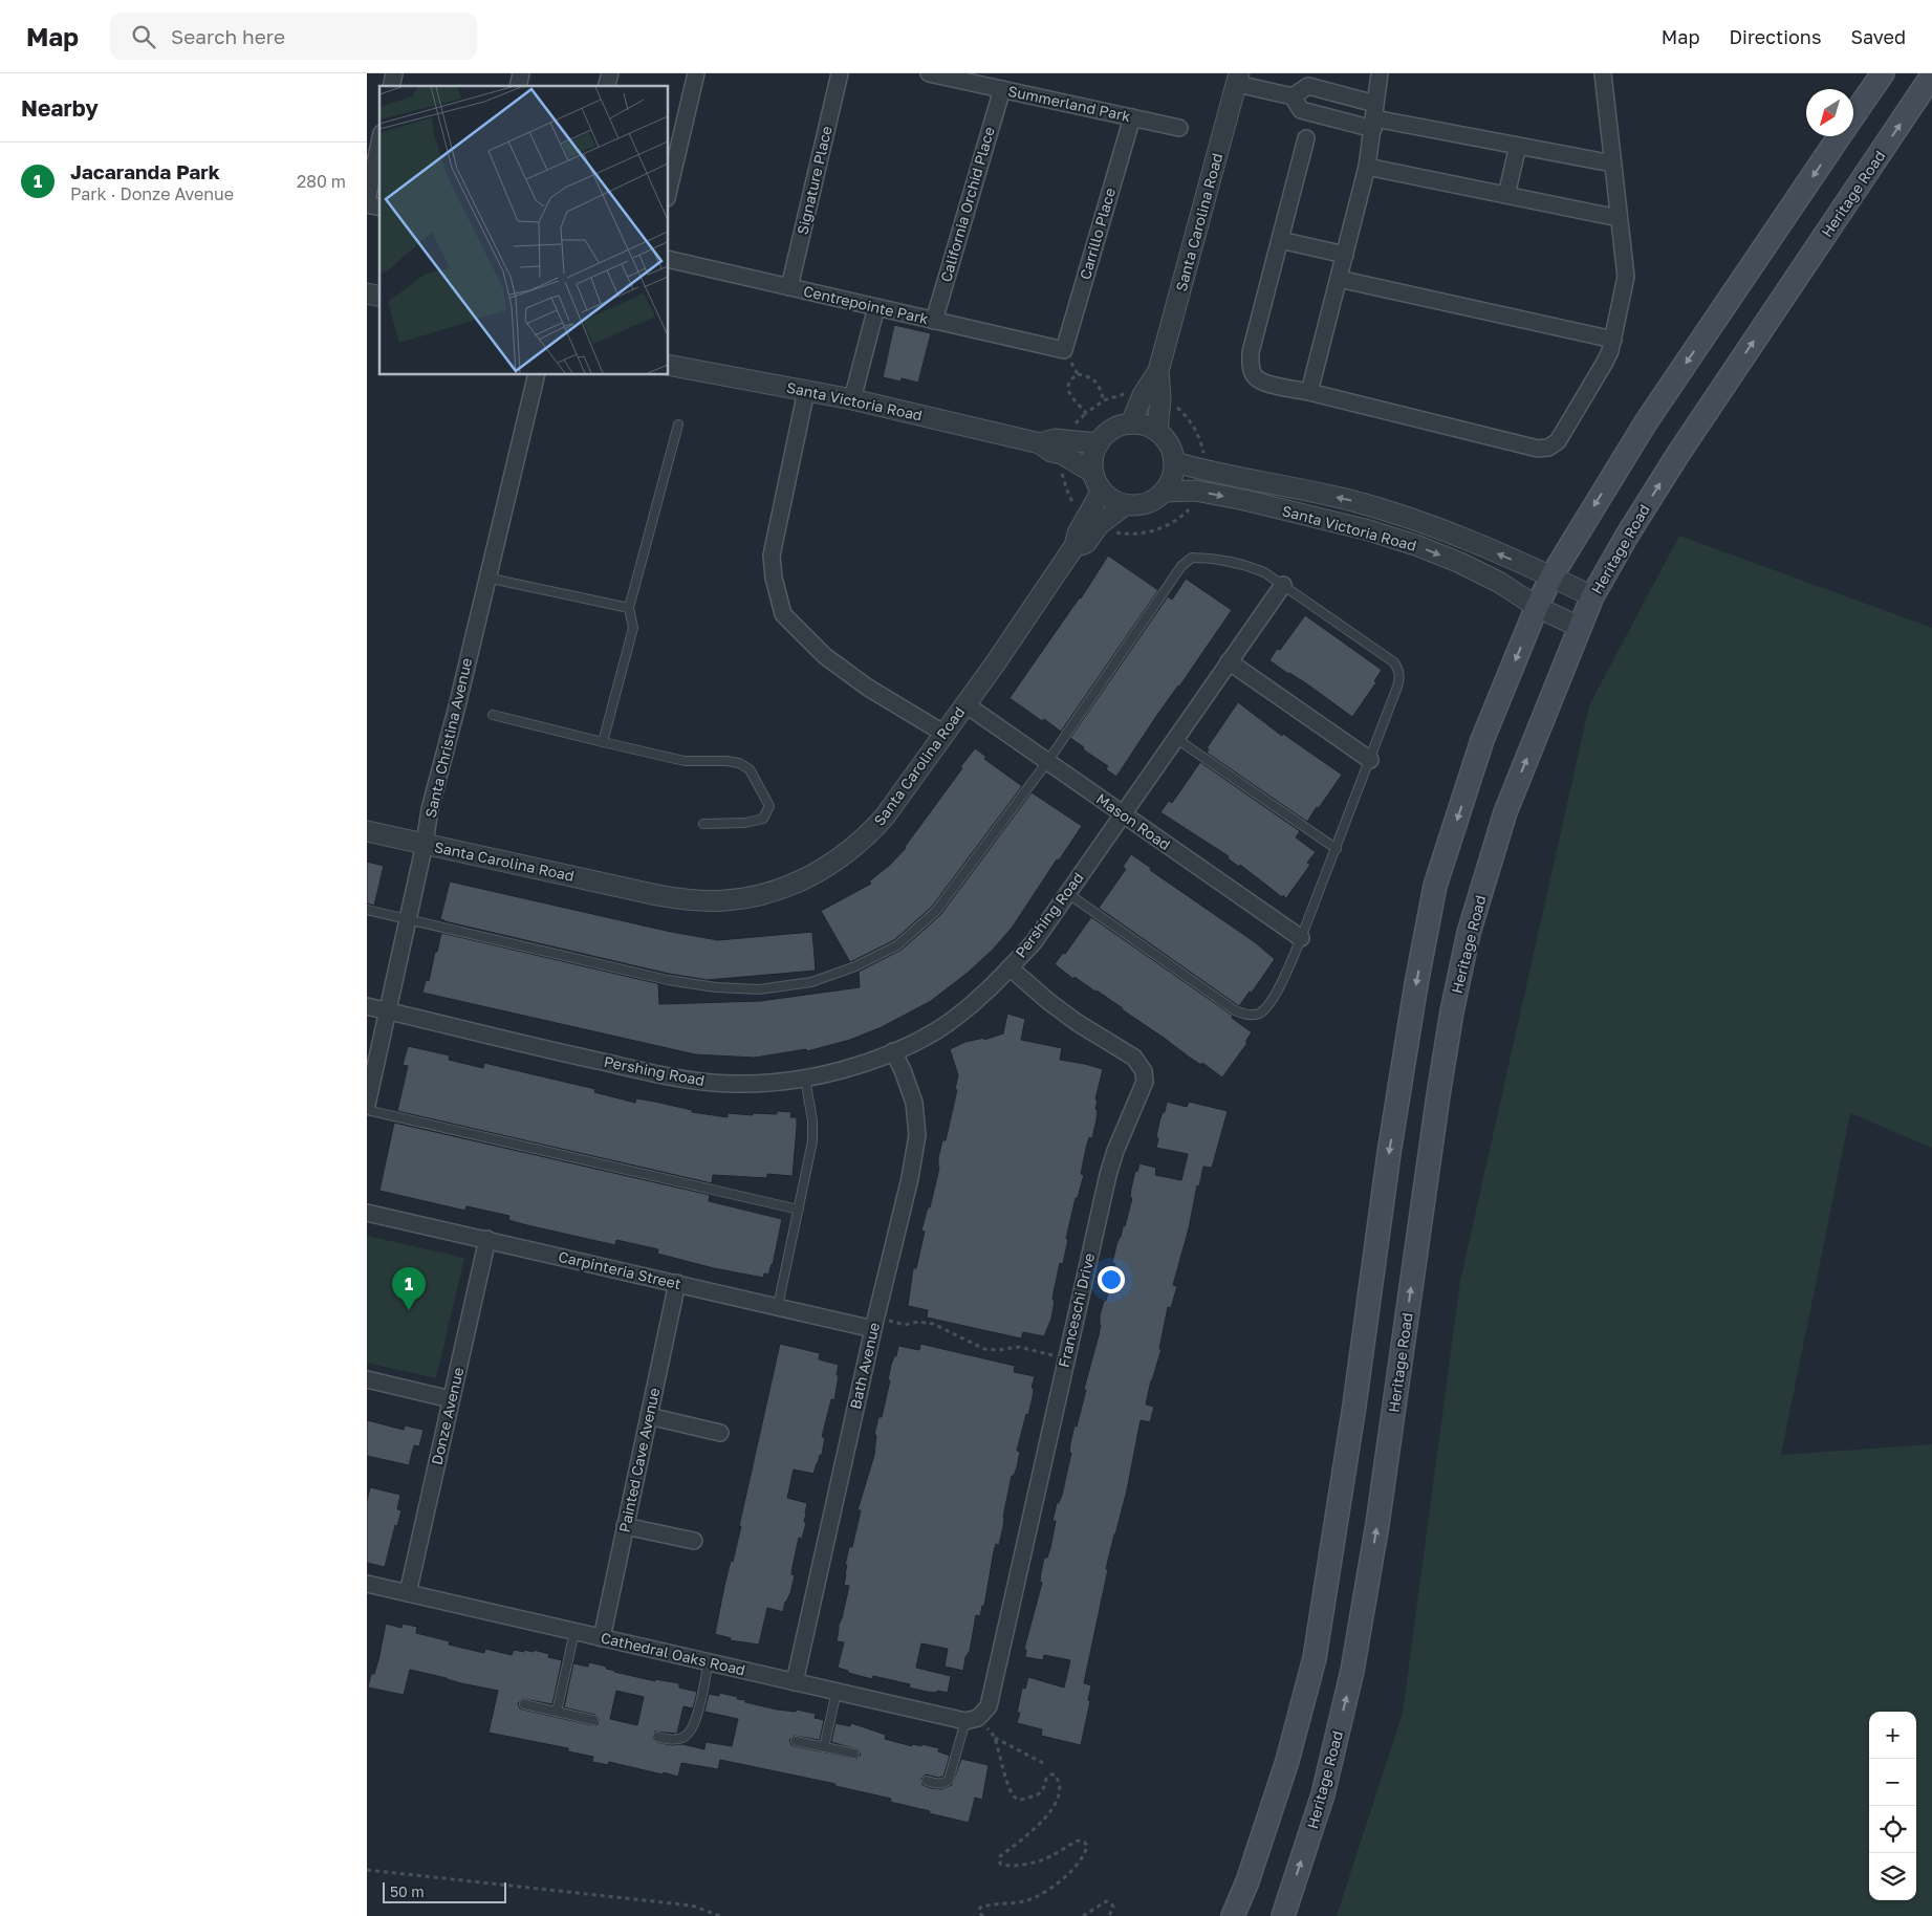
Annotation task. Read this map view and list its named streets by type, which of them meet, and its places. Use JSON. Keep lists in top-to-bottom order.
{
  "streets": {
    "main road": ["Heritage Road"],
    "street": [
      "Summerland Park",
      "Signature Place",
      "California Orchid Place",
      "Santa Carolina Road",
      "Carrillo Place",
      "Centrepointe Park",
      "Santa Victoria Road",
      "Santa Christina Avenue",
      "Mason Road",
      "Pershing Road",
      "Carpinteria Street",
      "Franceschi Drive",
      "Bath Avenue",
      "Donze Avenue",
      "Painted Cave Avenue",
      "Cathedral Oaks Road"
    ]
  },
  "crossings": [
    ["Summerland Park", "California Orchid Place"],
    ["Summerland Park", "Carrillo Place"],
    ["Signature Place", "Centrepointe Park"],
    ["Heritage Road", "Santa Victoria Road"],
    ["California Orchid Place", "Centrepointe Park"],
    ["Santa Carolina Road", "Santa Victoria Road"],
    ["Santa Carolina Road", "Santa Christina Avenue"],
    ["Santa Carolina Road", "Mason Road"],
    ["Carrillo Place", "Centrepointe Park"],
    ["Santa Christina Avenue", "Pershing Road"],
    ["Mason Road", "Pershing Road"],
    ["Pershing Road", "Franceschi Drive"],
    ["Pershing Road", "Bath Avenue"],
    ["Carpinteria Street", "Bath Avenue"],
    ["Carpinteria Street", "Donze Avenue"],
    ["Carpinteria Street", "Painted Cave Avenue"],
    ["Franceschi Drive", "Cathedral Oaks Road"],
    ["Bath Avenue", "Cathedral Oaks Road"],
    ["Donze Avenue", "Cathedral Oaks Road"],
    ["Painted Cave Avenue", "Cathedral Oaks Road"]
  ],
  "scale_bar": "50 m",
  "north": "bottom left",
  "page": {
    "header": "Map",
    "search": "Search here",
    "nav": ["Map", "Directions", "Saved"],
    "heading": "Nearby",
    "list": [
      {
        "mark": "1",
        "name": "Jacaranda Park",
        "note": "Park · Donze Avenue",
        "value": "280 m"
      }
    ],
    "pins": "1",
    "map_buttons": ["+", "−"],
    "scale": "50 m"
  }
}
